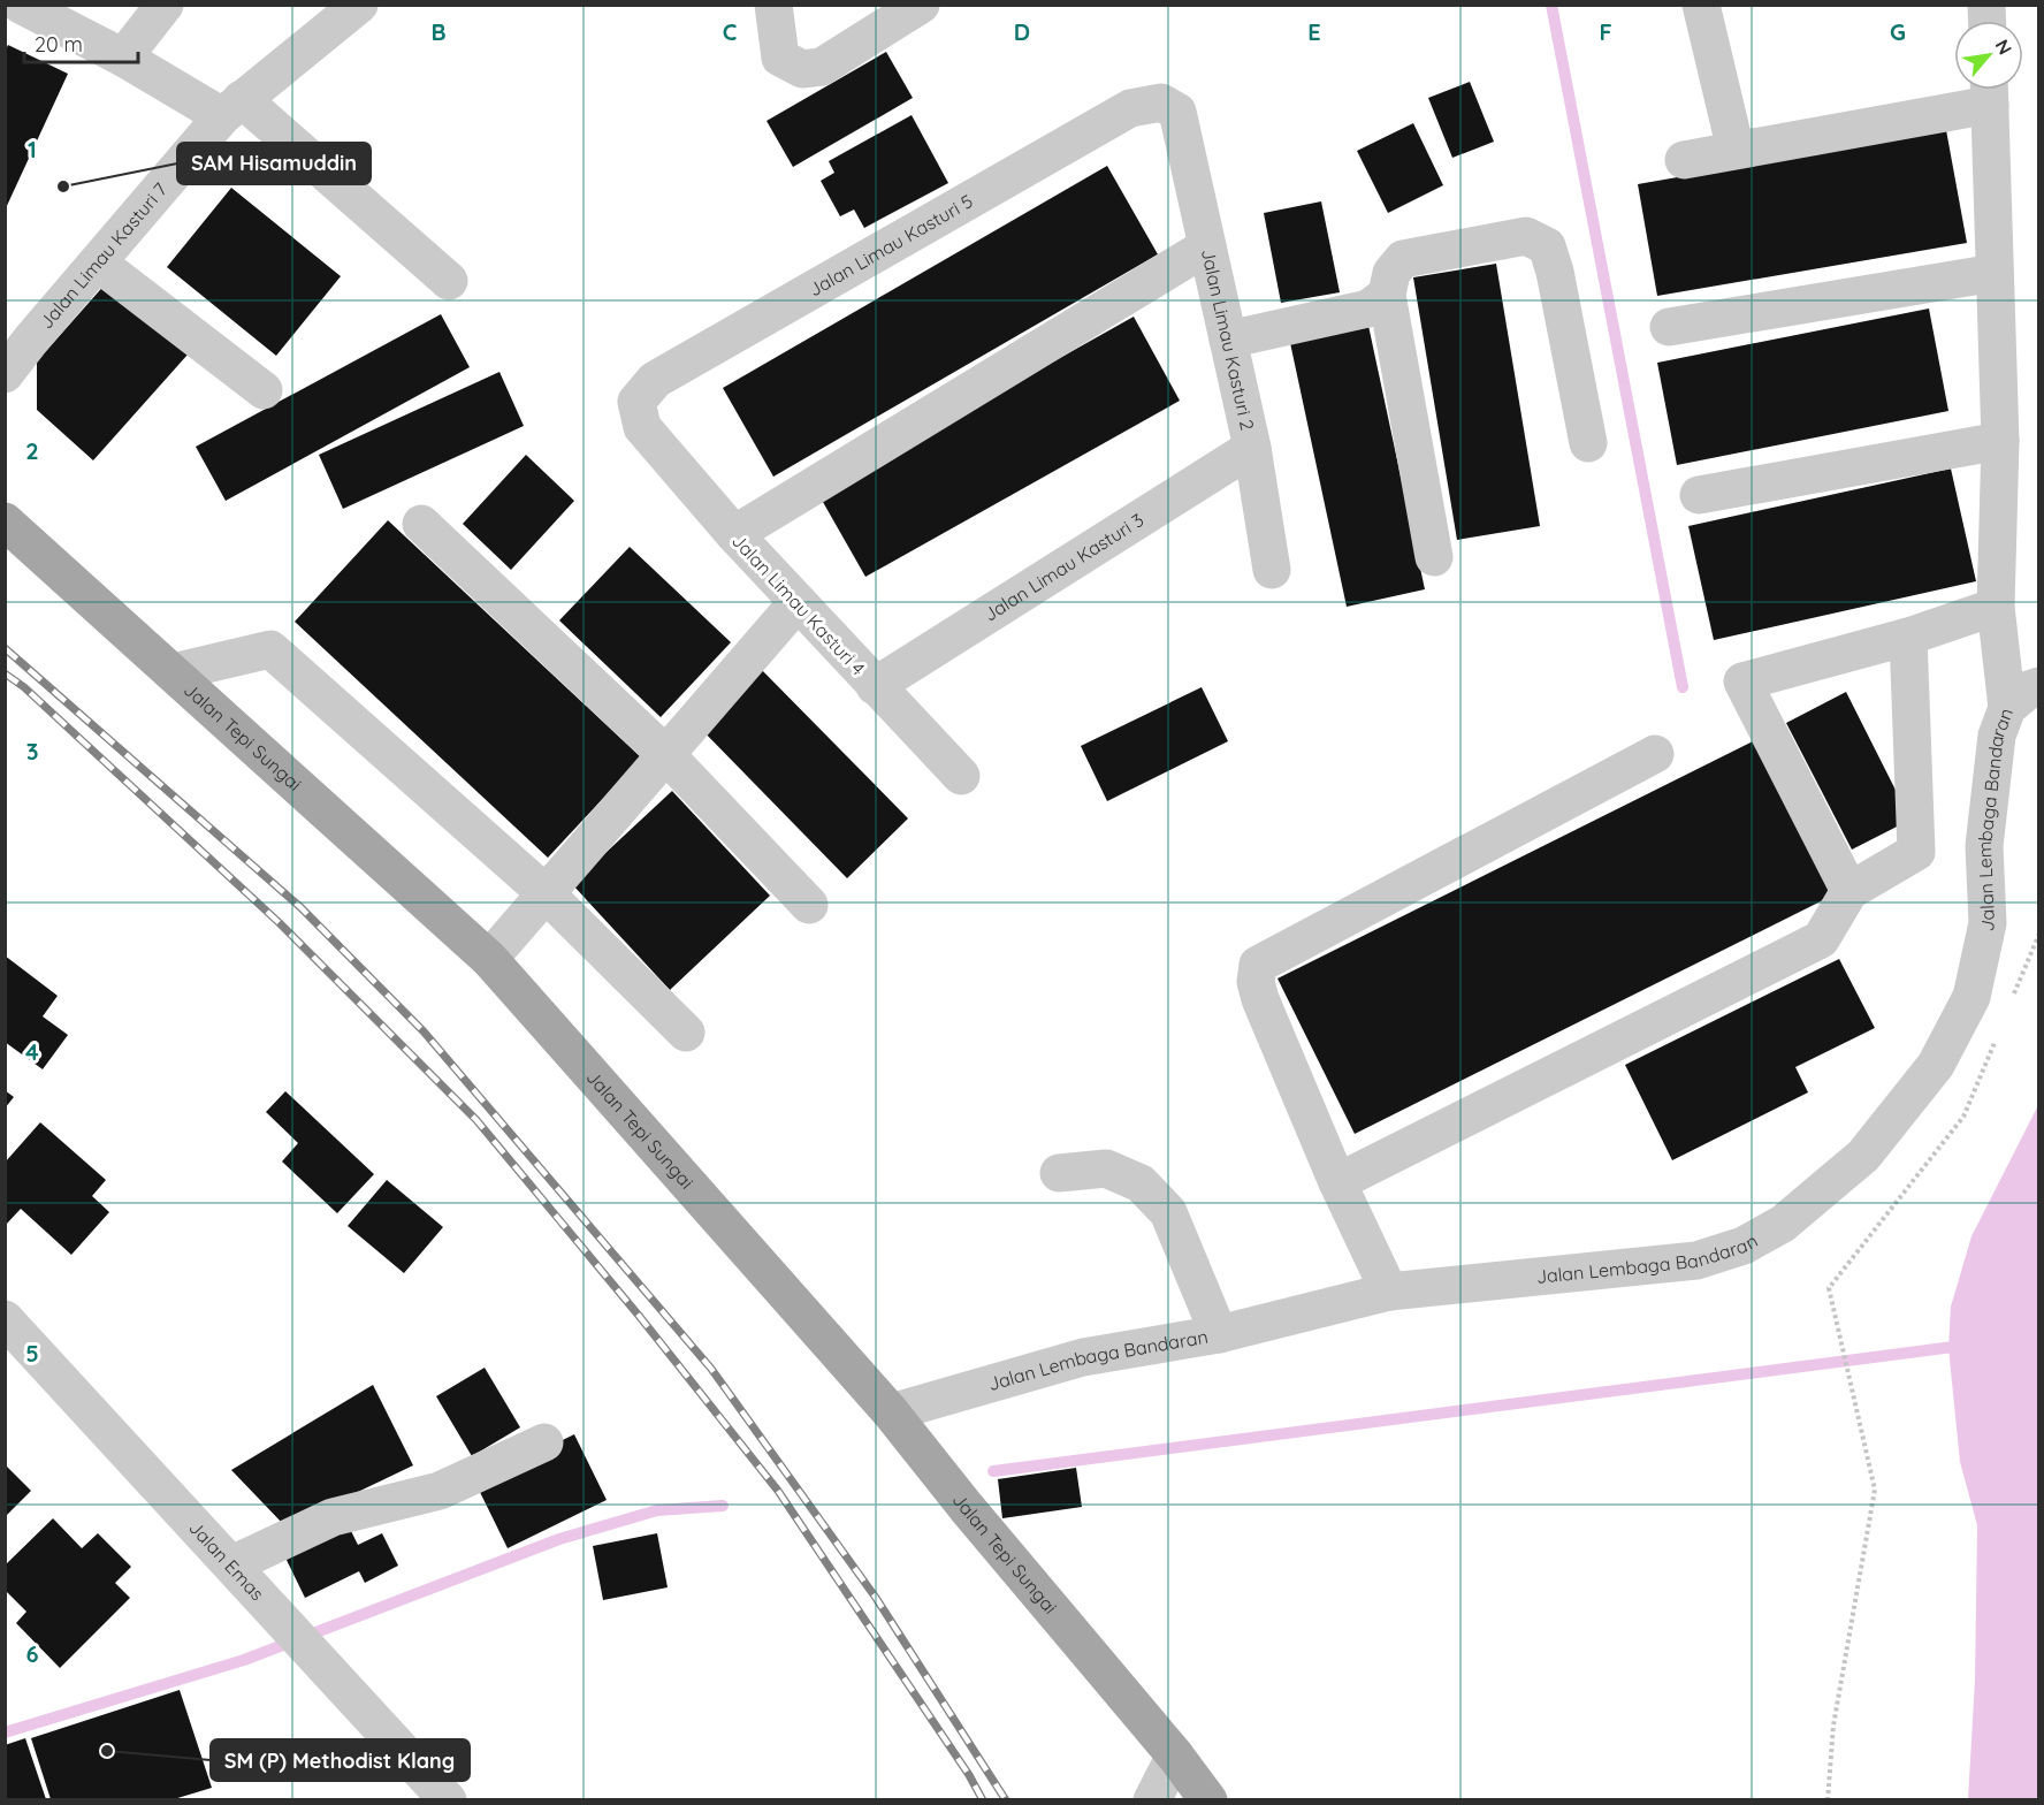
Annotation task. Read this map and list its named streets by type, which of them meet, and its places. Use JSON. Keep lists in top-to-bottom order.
{
  "streets": {
    "main road": ["Jalan Tepi Sungai"],
    "street": [
      "Jalan Limau Kasturi 5",
      "Jalan Limau Kasturi 7",
      "Jalan Limau Kasturi 2",
      "Jalan Limau Kasturi 3",
      "Jalan Limau Kasturi 4",
      "Jalan Lembaga Bandaran",
      "Jalan Emas"
    ]
  },
  "crossings": [
    ["Jalan Limau Kasturi 5", "Jalan Limau Kasturi 2"],
    ["Jalan Limau Kasturi 5", "Jalan Limau Kasturi 4"],
    ["Jalan Limau Kasturi 2", "Jalan Limau Kasturi 3"],
    ["Jalan Limau Kasturi 3", "Jalan Limau Kasturi 4"],
    ["Jalan Tepi Sungai", "Jalan Lembaga Bandaran"]
  ],
  "places": ["SAM Hisamuddin", "SM (P) Methodist Klang"],
  "scale_bar": "20 m",
  "north": "top right",
  "grid": {
    "columns": [
      "B",
      "C",
      "D",
      "E",
      "F",
      "G"
    ],
    "rows": [
      "1",
      "2",
      "3",
      "4",
      "5",
      "6"
    ]
  }
}
